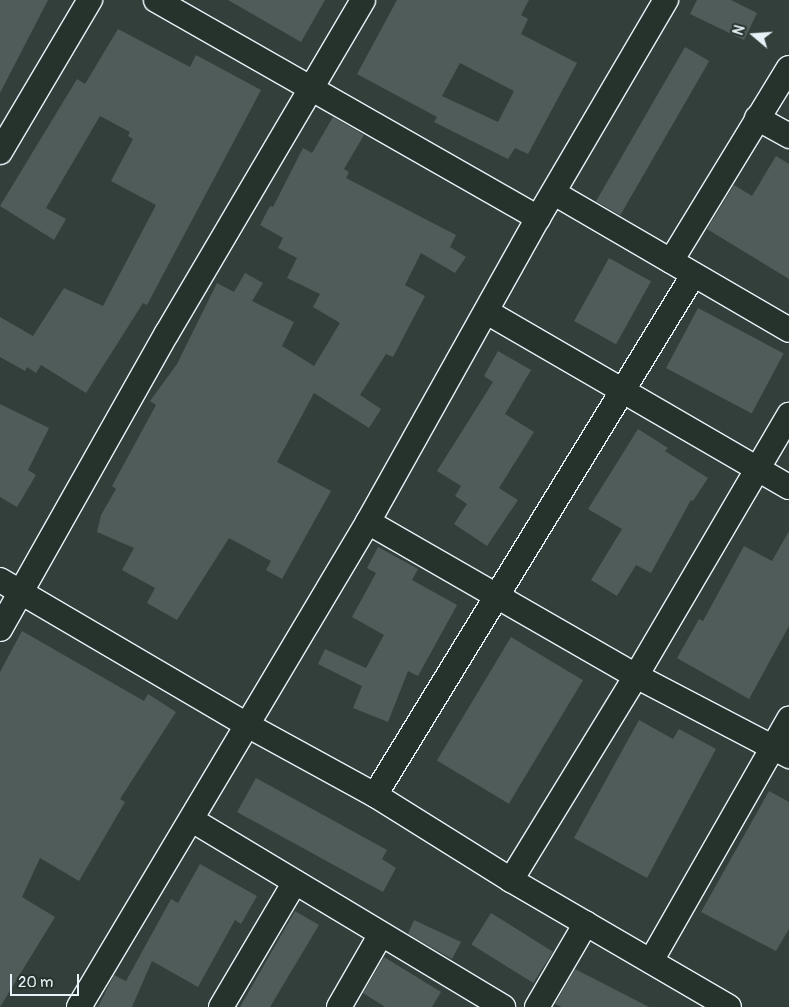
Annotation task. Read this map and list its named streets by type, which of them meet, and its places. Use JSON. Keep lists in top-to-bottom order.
{
  "scale_bar": "20 m",
  "north": "left"
}
